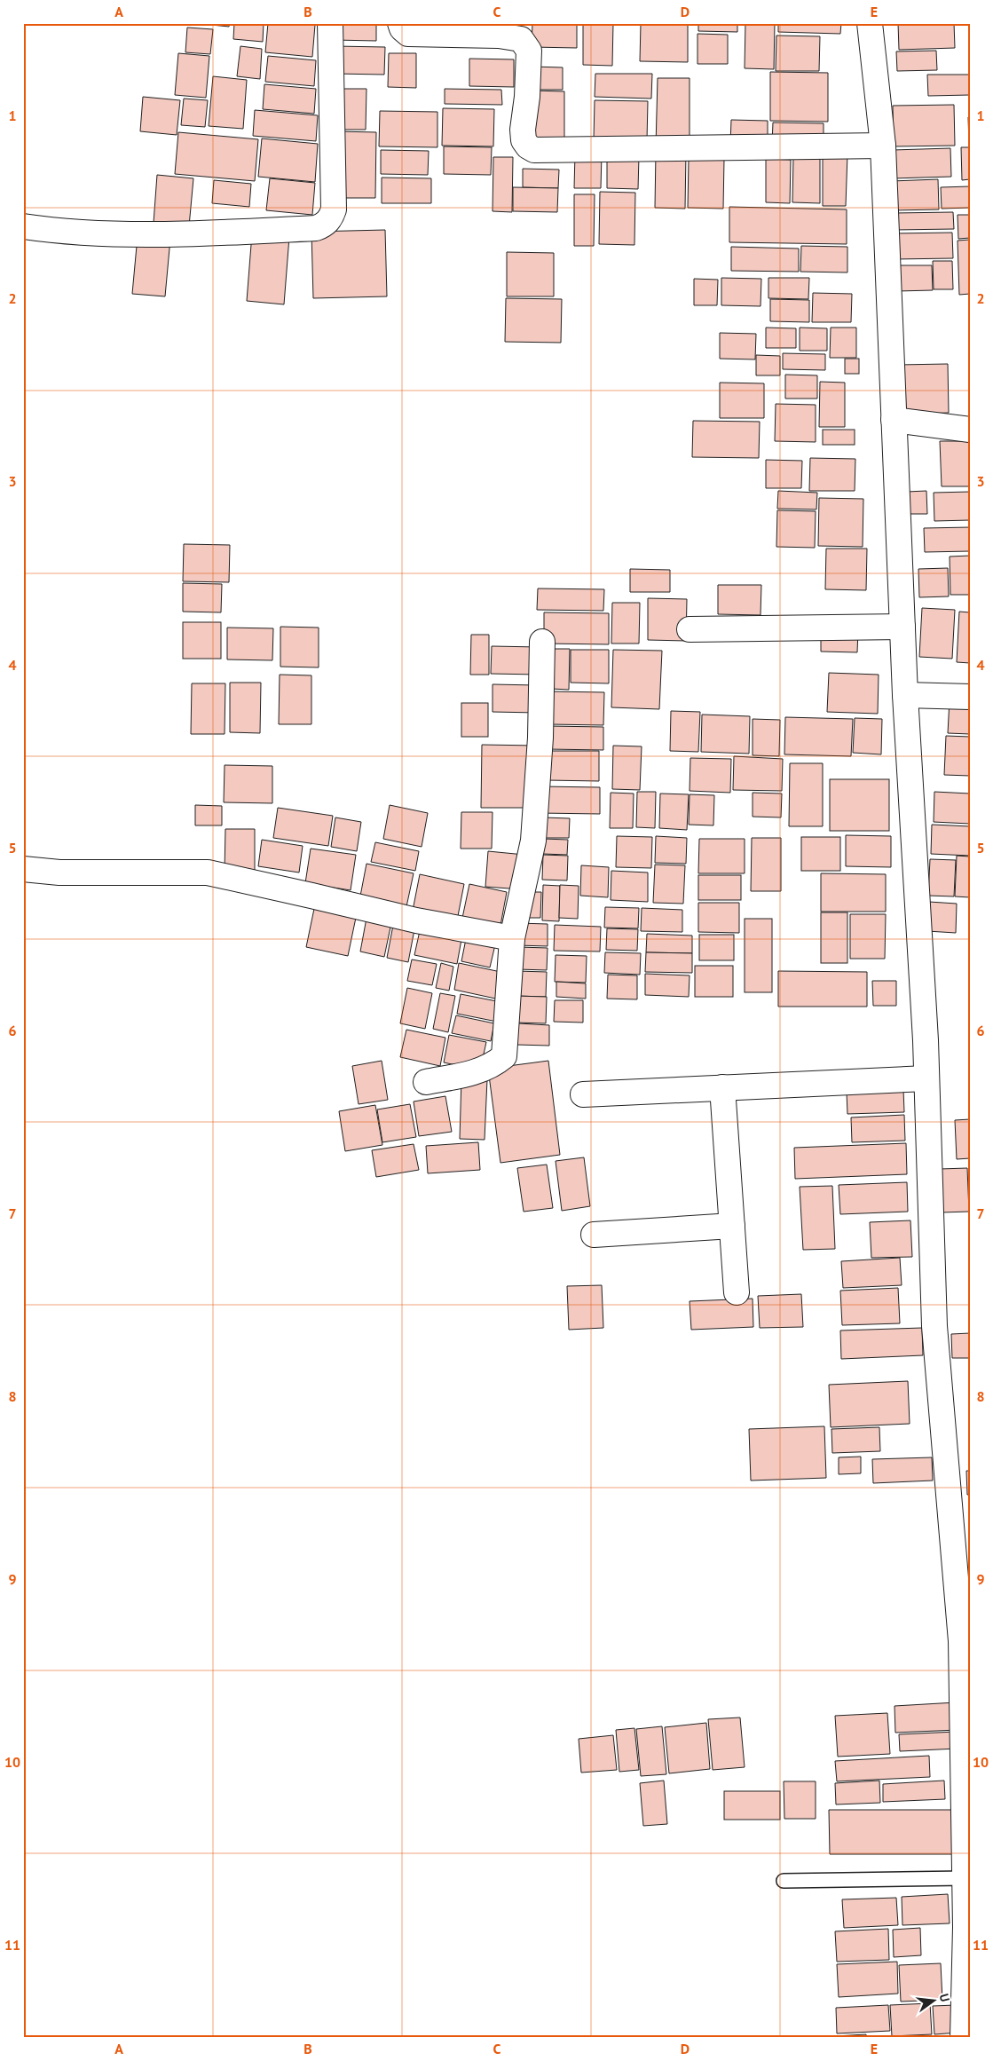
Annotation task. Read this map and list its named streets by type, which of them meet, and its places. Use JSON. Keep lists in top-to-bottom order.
{
  "north": "right",
  "grid": {
    "columns": [
      "A",
      "B",
      "C",
      "D",
      "E"
    ],
    "rows": [
      "1",
      "2",
      "3",
      "4",
      "5",
      "6",
      "7",
      "8",
      "9",
      "10",
      "11"
    ]
  }
}
